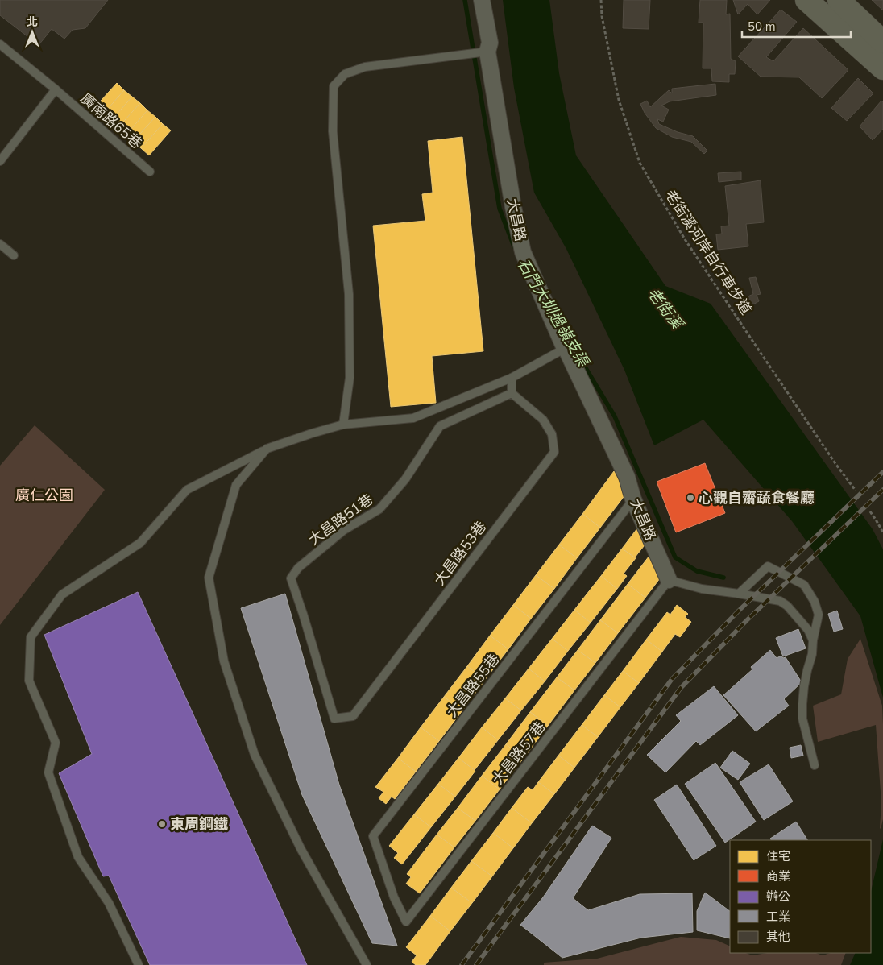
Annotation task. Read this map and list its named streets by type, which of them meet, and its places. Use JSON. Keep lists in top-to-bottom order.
{
  "streets": {
    "street": ["大昌路"],
    "lane": [
      "廣南路65巷",
      "大昌路51巷",
      "大昌路53巷",
      "大昌路55巷",
      "大昌路57巷"
    ],
    "path": ["老街溪河岸自行車步道"]
  },
  "crossings": [
    ["大昌路", "大昌路55巷"],
    ["大昌路", "大昌路57巷"],
    ["大昌路51巷", "大昌路53巷"],
    ["大昌路55巷", "大昌路57巷"]
  ],
  "water": ["老街溪", "石門大圳過嶺支渠"],
  "parks": ["廣仁公園"],
  "places": ["心觀自齋蔬食餐廳", "東周鋼鐵"],
  "legend": [
    "住宅",
    "商業",
    "辦公",
    "工業",
    "其他"
  ],
  "scale_bar": "50 m",
  "north": "top"
}
